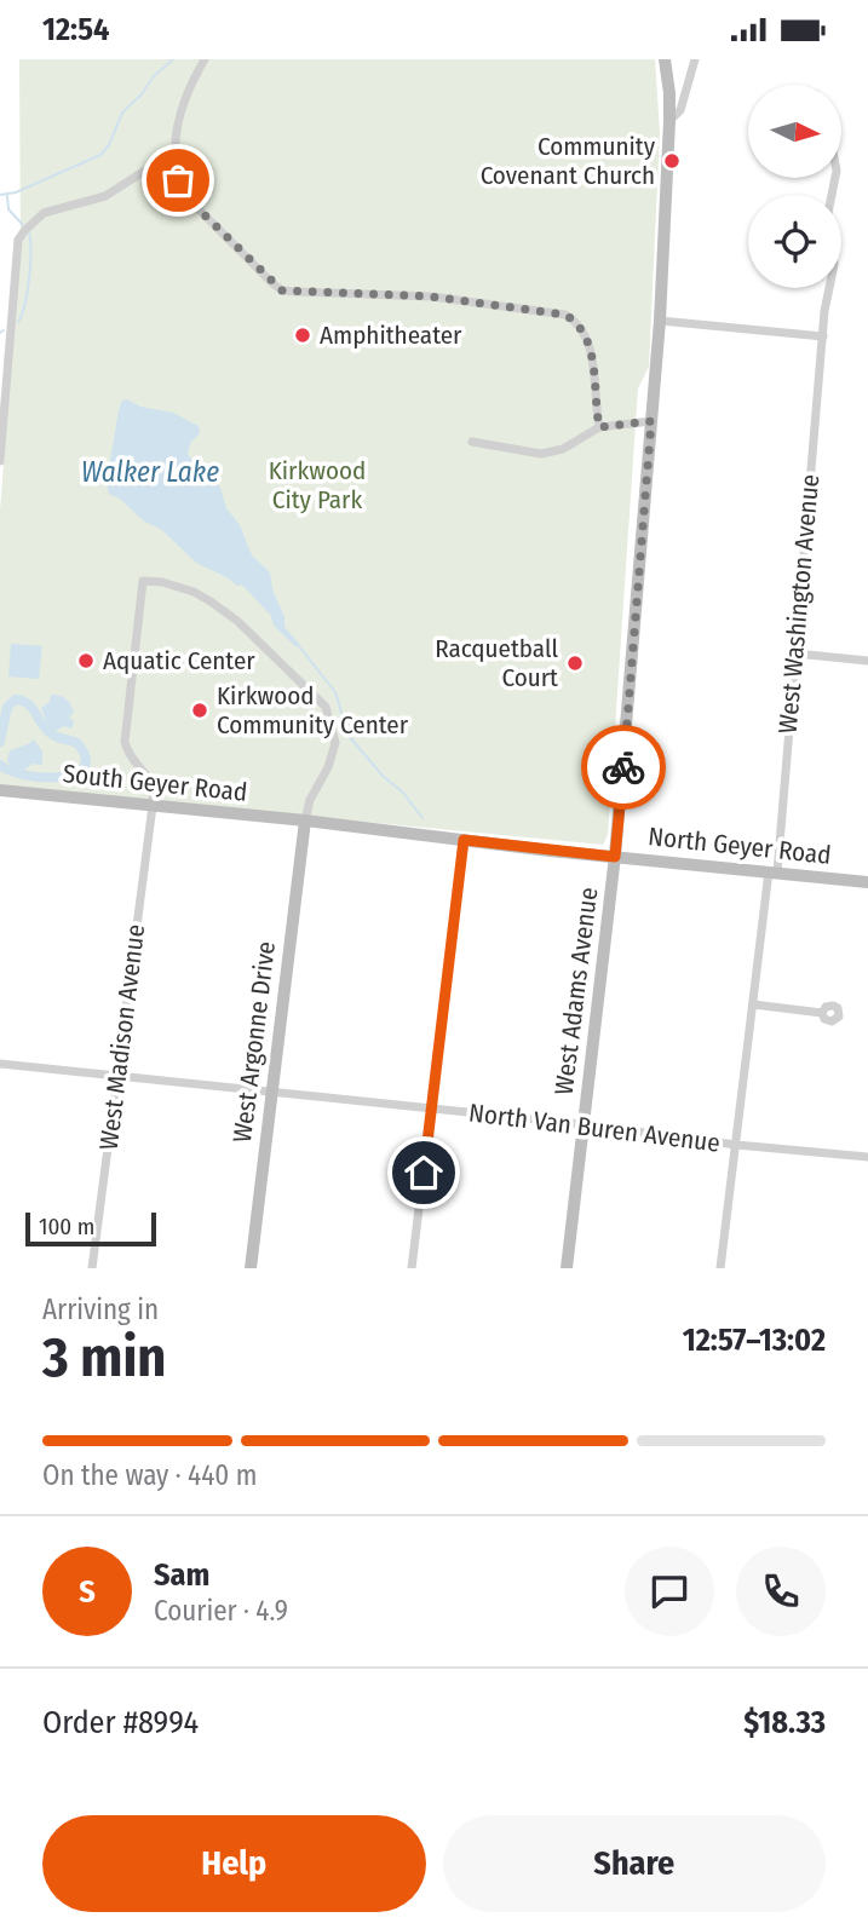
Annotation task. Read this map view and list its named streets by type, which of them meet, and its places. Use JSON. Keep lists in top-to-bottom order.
{
  "streets": {
    "street": [
      "West Washington Avenue",
      "South Geyer Road",
      "North Geyer Road",
      "West Adams Avenue",
      "West Madison Avenue",
      "West Argonne Drive",
      "North Van Buren Avenue"
    ]
  },
  "crossings": [
    ["West Washington Avenue", "North Geyer Road"],
    ["West Washington Avenue", "North Van Buren Avenue"],
    ["South Geyer Road", "North Geyer Road"],
    ["South Geyer Road", "West Madison Avenue"],
    ["South Geyer Road", "West Argonne Drive"],
    ["North Geyer Road", "West Adams Avenue"],
    ["North Geyer Road", "West Argonne Drive"],
    ["West Adams Avenue", "North Van Buren Avenue"],
    ["West Madison Avenue", "North Van Buren Avenue"],
    ["West Argonne Drive", "North Van Buren Avenue"]
  ],
  "water": ["Walker Lake"],
  "parks": ["Kirkwood City Park"],
  "places": [
    "Community Covenant Church",
    "Amphitheater",
    "Aquatic Center",
    "Racquetball Court",
    "Kirkwood Community Center"
  ],
  "scale_bar": "100 m",
  "north": "right",
  "page": {
    "status": "12:54",
    "scale": "100 m",
    "heading": ["3 min", "Arriving in", "12:57–13:02"],
    "panel": [
      "Sam",
      "Courier · 4.9",
      "Order #8994",
      "$18.33"
    ],
    "bar": "On the way · 440 m",
    "round": "S",
    "buttons": ["Help", "Share"]
  }
}
